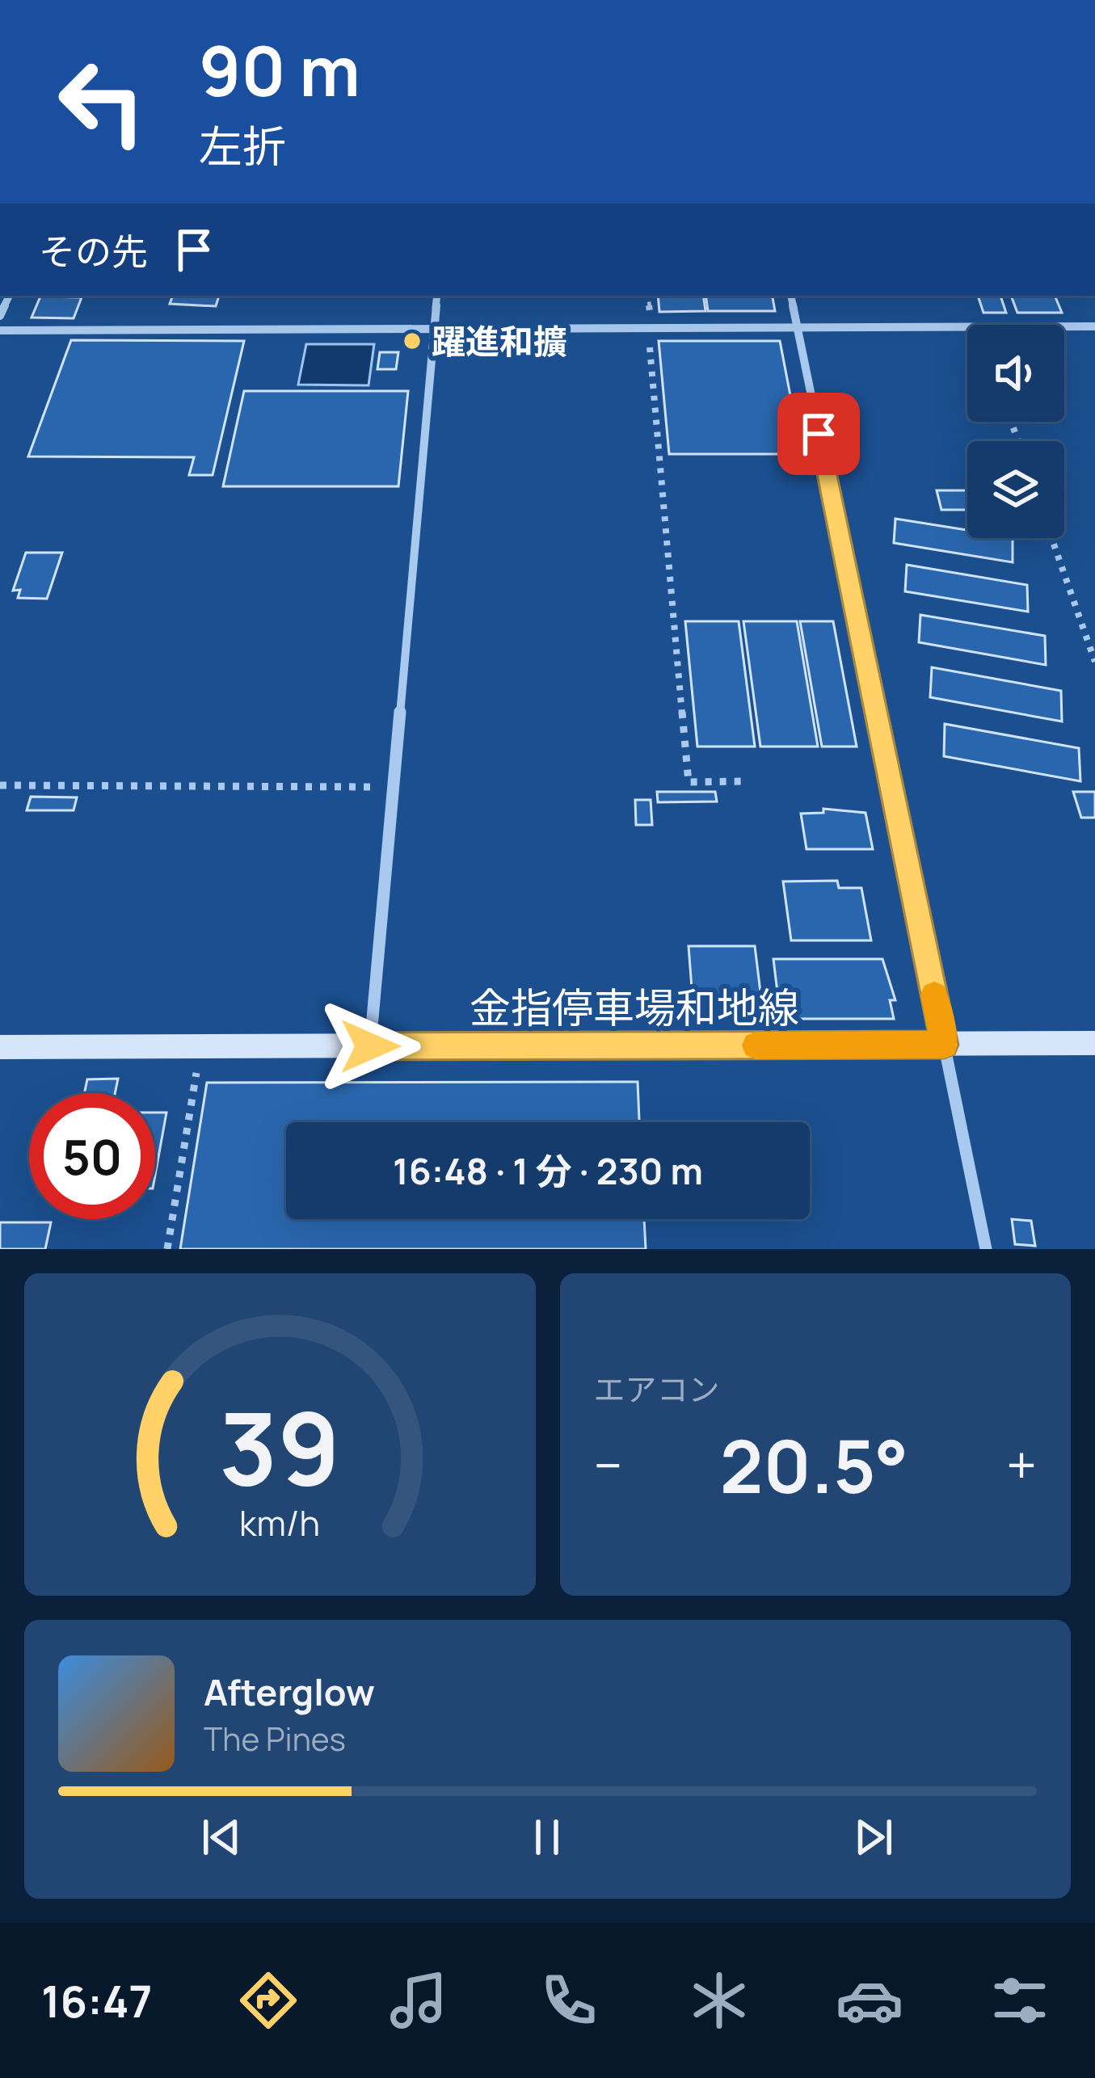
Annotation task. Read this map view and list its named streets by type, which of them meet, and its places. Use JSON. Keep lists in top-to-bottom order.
{
  "streets": {
    "main road": ["金指停車場和地線"]
  },
  "places": ["躍進和擴"],
  "page": {
    "turn": ["90 m", "左折"],
    "then": "その先",
    "limit": "50",
    "trip": "16:48 · 1 分 · 230 m",
    "tile": "エアコン",
    "heat": ["−", "20.5°", "+"],
    "song": ["Afterglow", "The Pines"],
    "tabs": "16:47",
    "gauge": ["39", "km/h"]
  }
}
